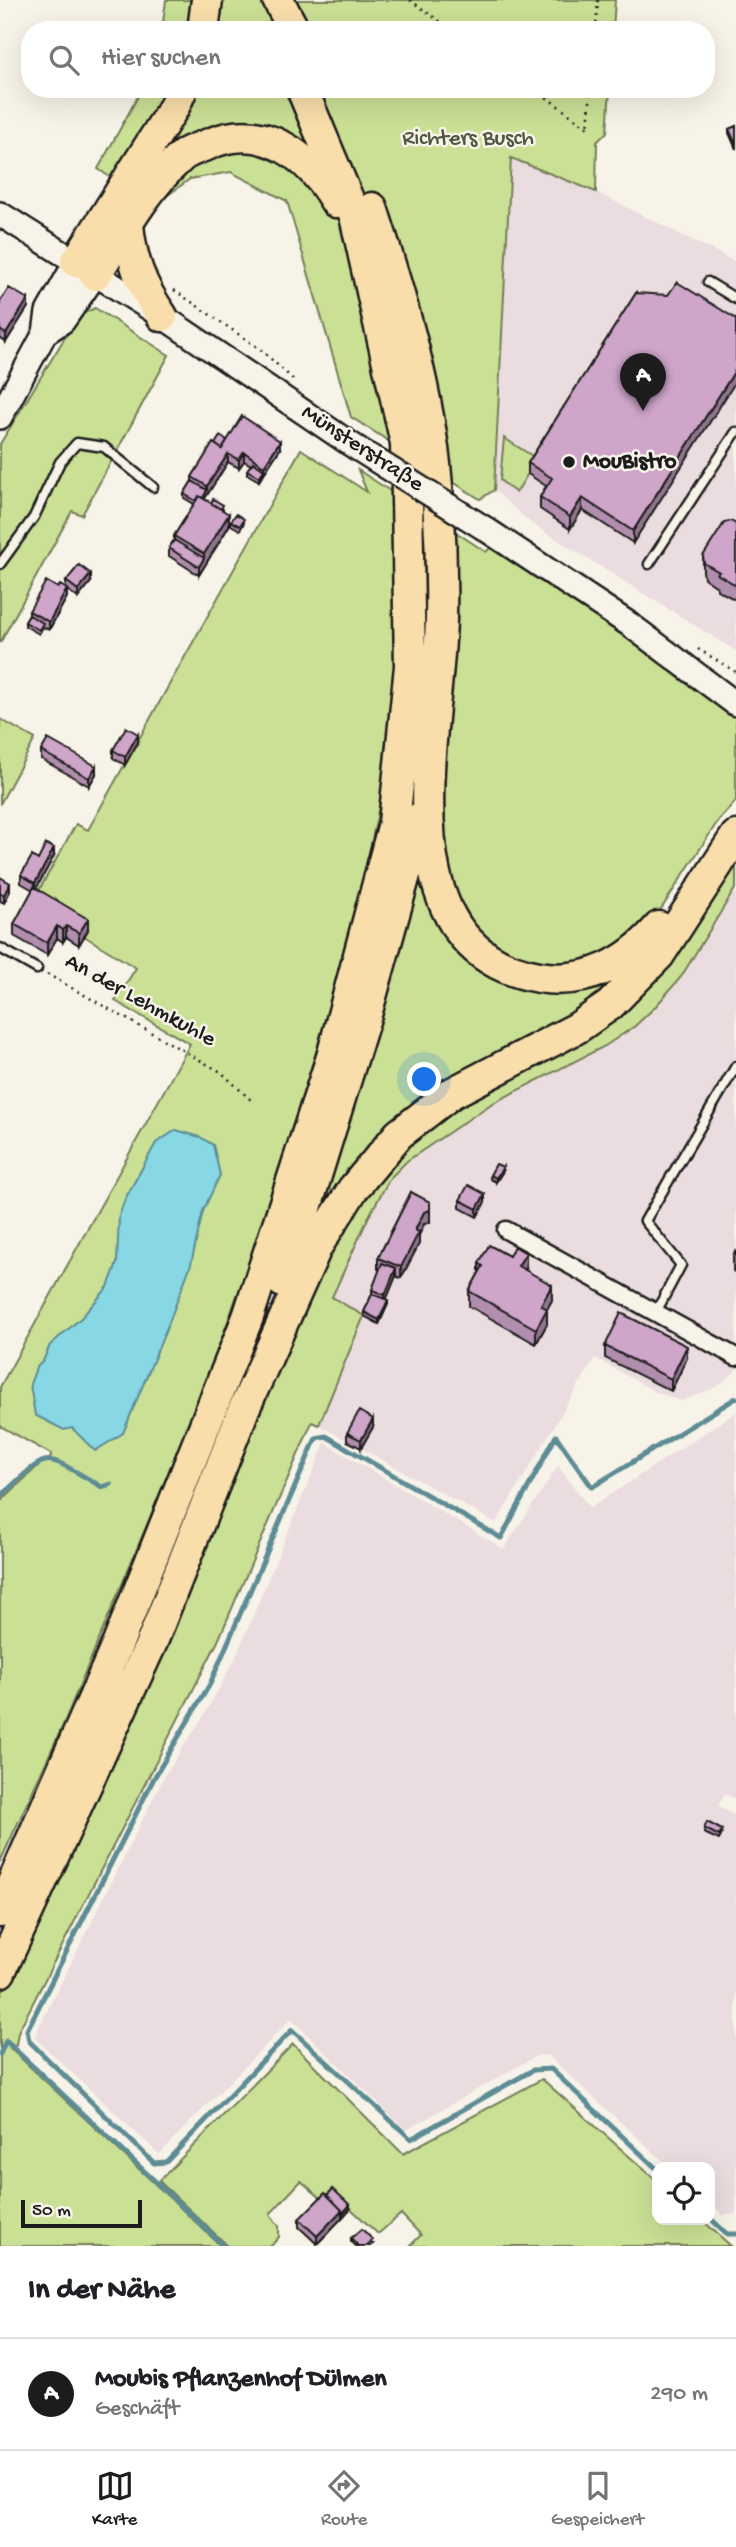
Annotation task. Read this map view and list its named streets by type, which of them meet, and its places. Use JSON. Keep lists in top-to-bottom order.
{
  "streets": {
    "main road": ["Münsterstraße"],
    "lane": ["An der Lehmkuhle"]
  },
  "parks": ["Richters Busch"],
  "places": ["MouBistro"],
  "scale_bar": "50 m",
  "page": {
    "search": "Hier suchen",
    "pins": "A",
    "scale": "50 m",
    "heading": "In der Nähe",
    "list": [
      {
        "mark": "A",
        "name": "Moubis Pflanzenhof Dülmen",
        "note": "Geschäft",
        "value": "290 m"
      }
    ],
    "nav": ["Karte", "Route", "Gespeichert"]
  }
}
